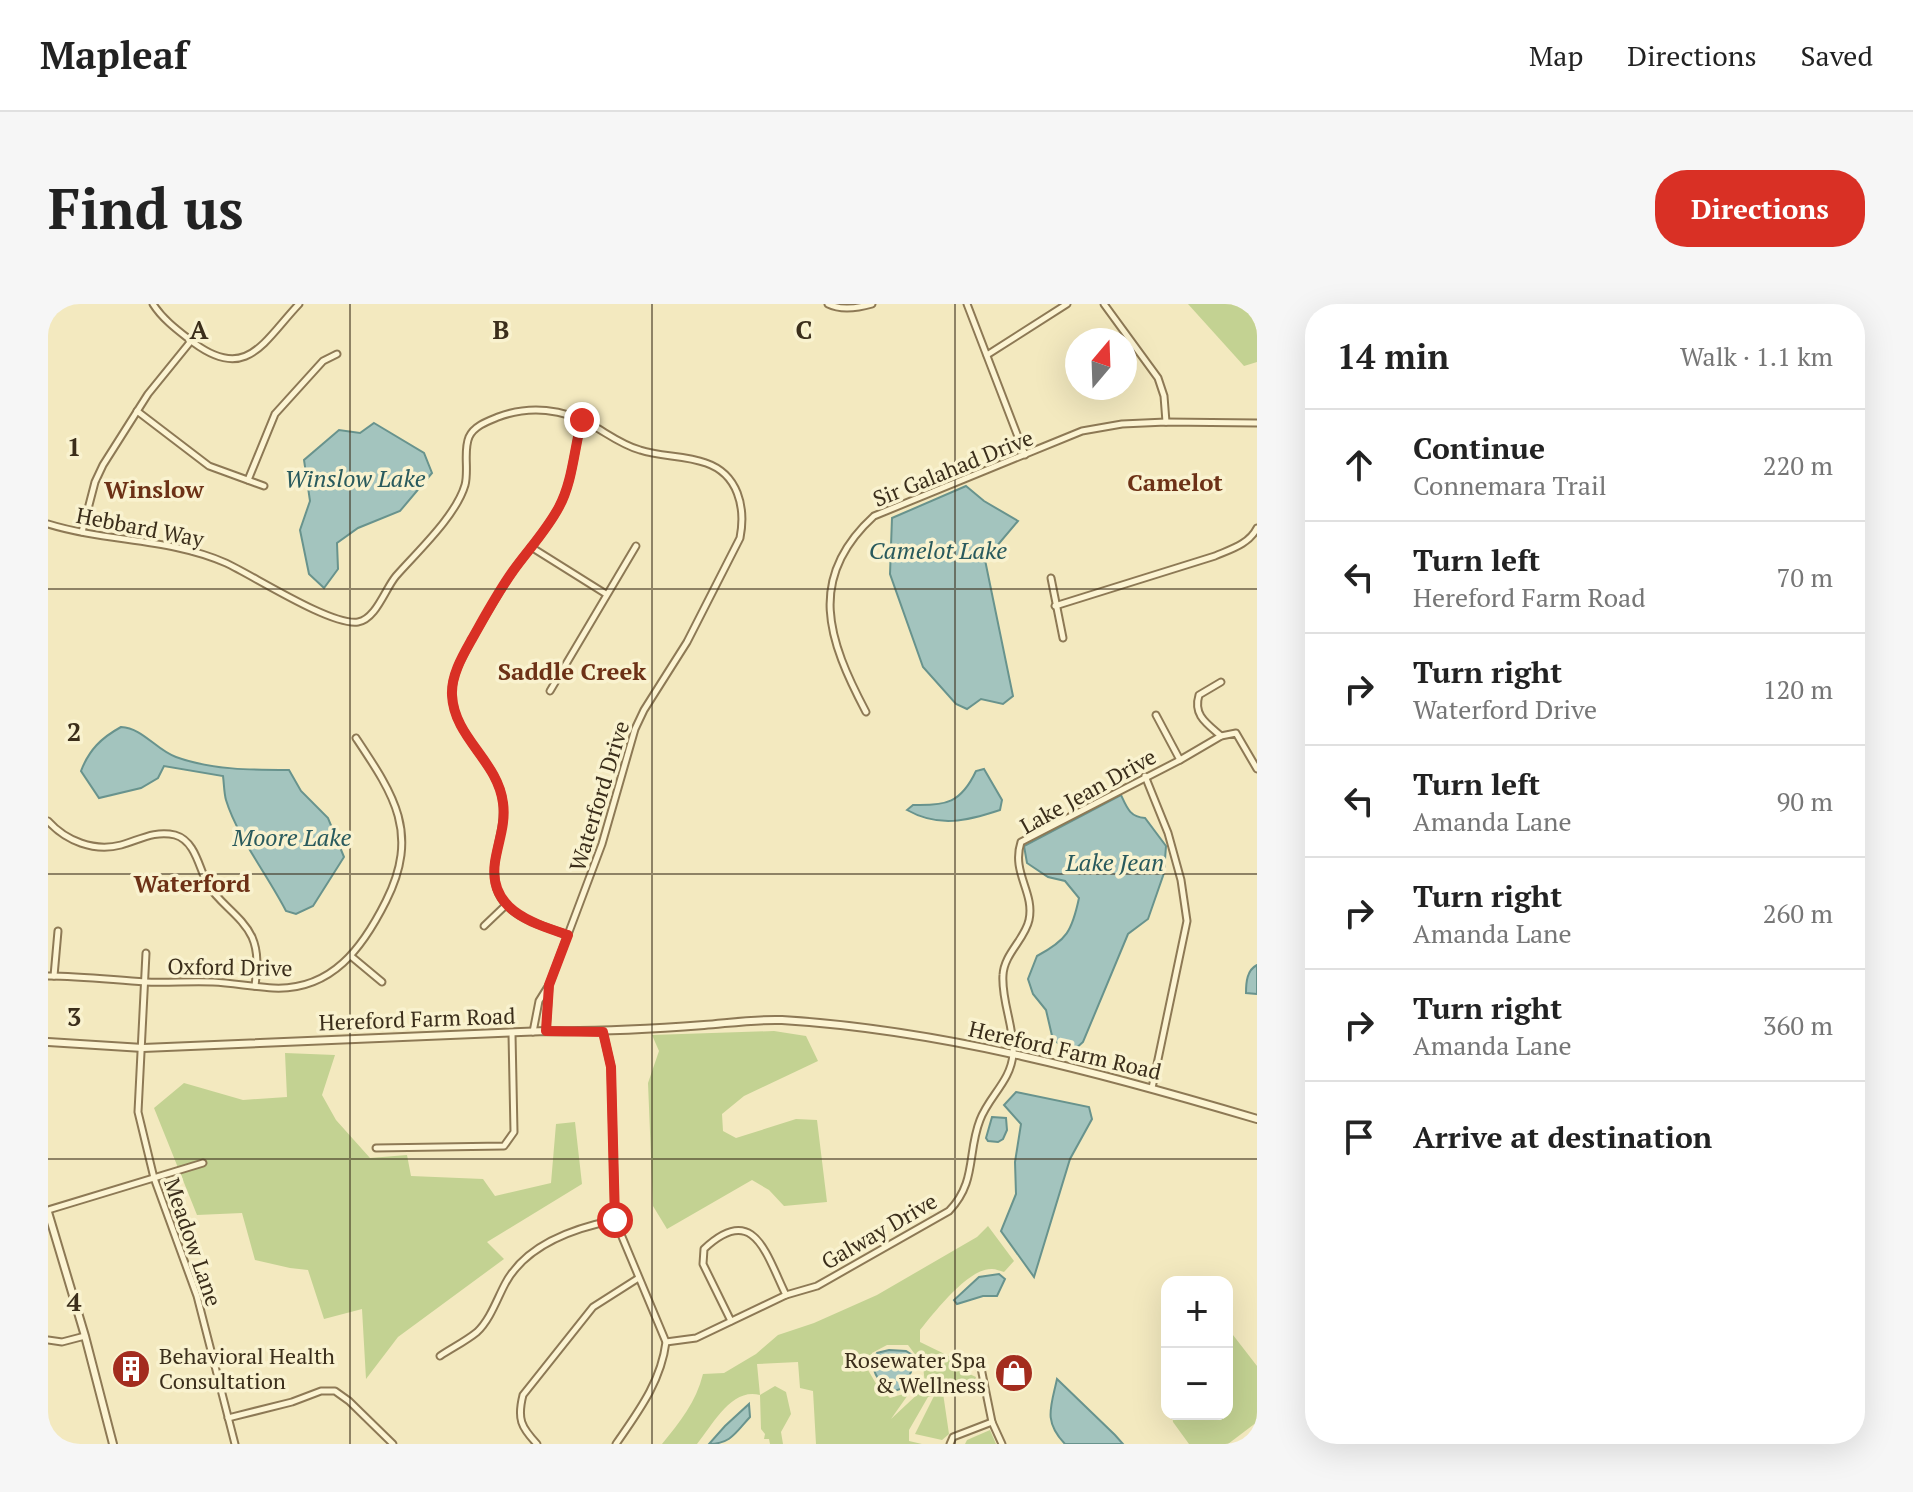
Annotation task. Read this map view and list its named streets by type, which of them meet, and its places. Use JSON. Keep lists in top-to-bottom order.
{
  "streets": {
    "street": [
      "Sir Galahad Drive",
      "Hebbard Way",
      "Lake Jean Drive",
      "Waterford Drive",
      "Oxford Drive",
      "Hereford Farm Road",
      "Galway Drive",
      "Meadow Lane"
    ]
  },
  "crossings": [
    ["Hebbard Way", "Waterford Drive"],
    ["Lake Jean Drive", "Hereford Farm Road"],
    ["Lake Jean Drive", "Galway Drive"],
    ["Waterford Drive", "Hereford Farm Road"],
    ["Oxford Drive", "Meadow Lane"],
    ["Hereford Farm Road", "Galway Drive"],
    ["Hereford Farm Road", "Meadow Lane"]
  ],
  "districts": [
    "Camelot",
    "Winslow",
    "Saddle Creek",
    "Waterford"
  ],
  "water": [
    "Winslow Lake",
    "Camelot Lake",
    "Moore Lake",
    "Lake Jean"
  ],
  "places": {
    "building": ["Behavioral Health Consultation"],
    "shop": ["Rosewater Spa & Wellness"]
  },
  "north": "top",
  "page": {
    "header": "Mapleaf",
    "nav": ["Map", "Directions", "Saved"],
    "buttons": "Directions",
    "title": "Find us",
    "heading": ["14 min", "Walk · 1.1 km"],
    "list": [
      ["Continue", "Connemara Trail", "220 m"],
      ["Turn left", "Hereford Farm Road", "70 m"],
      ["Turn right", "Waterford Drive", "120 m"],
      ["Turn left", "Amanda Lane", "90 m"],
      ["Turn right", "Amanda Lane", "260 m"],
      ["Turn right", "Amanda Lane", "360 m"],
      "Arrive at destination"
    ],
    "map_buttons": ["+", "−"]
  },
  "grid": {
    "columns": ["A", "B", "C"],
    "rows": [
      "1",
      "2",
      "3",
      "4"
    ]
  }
}
